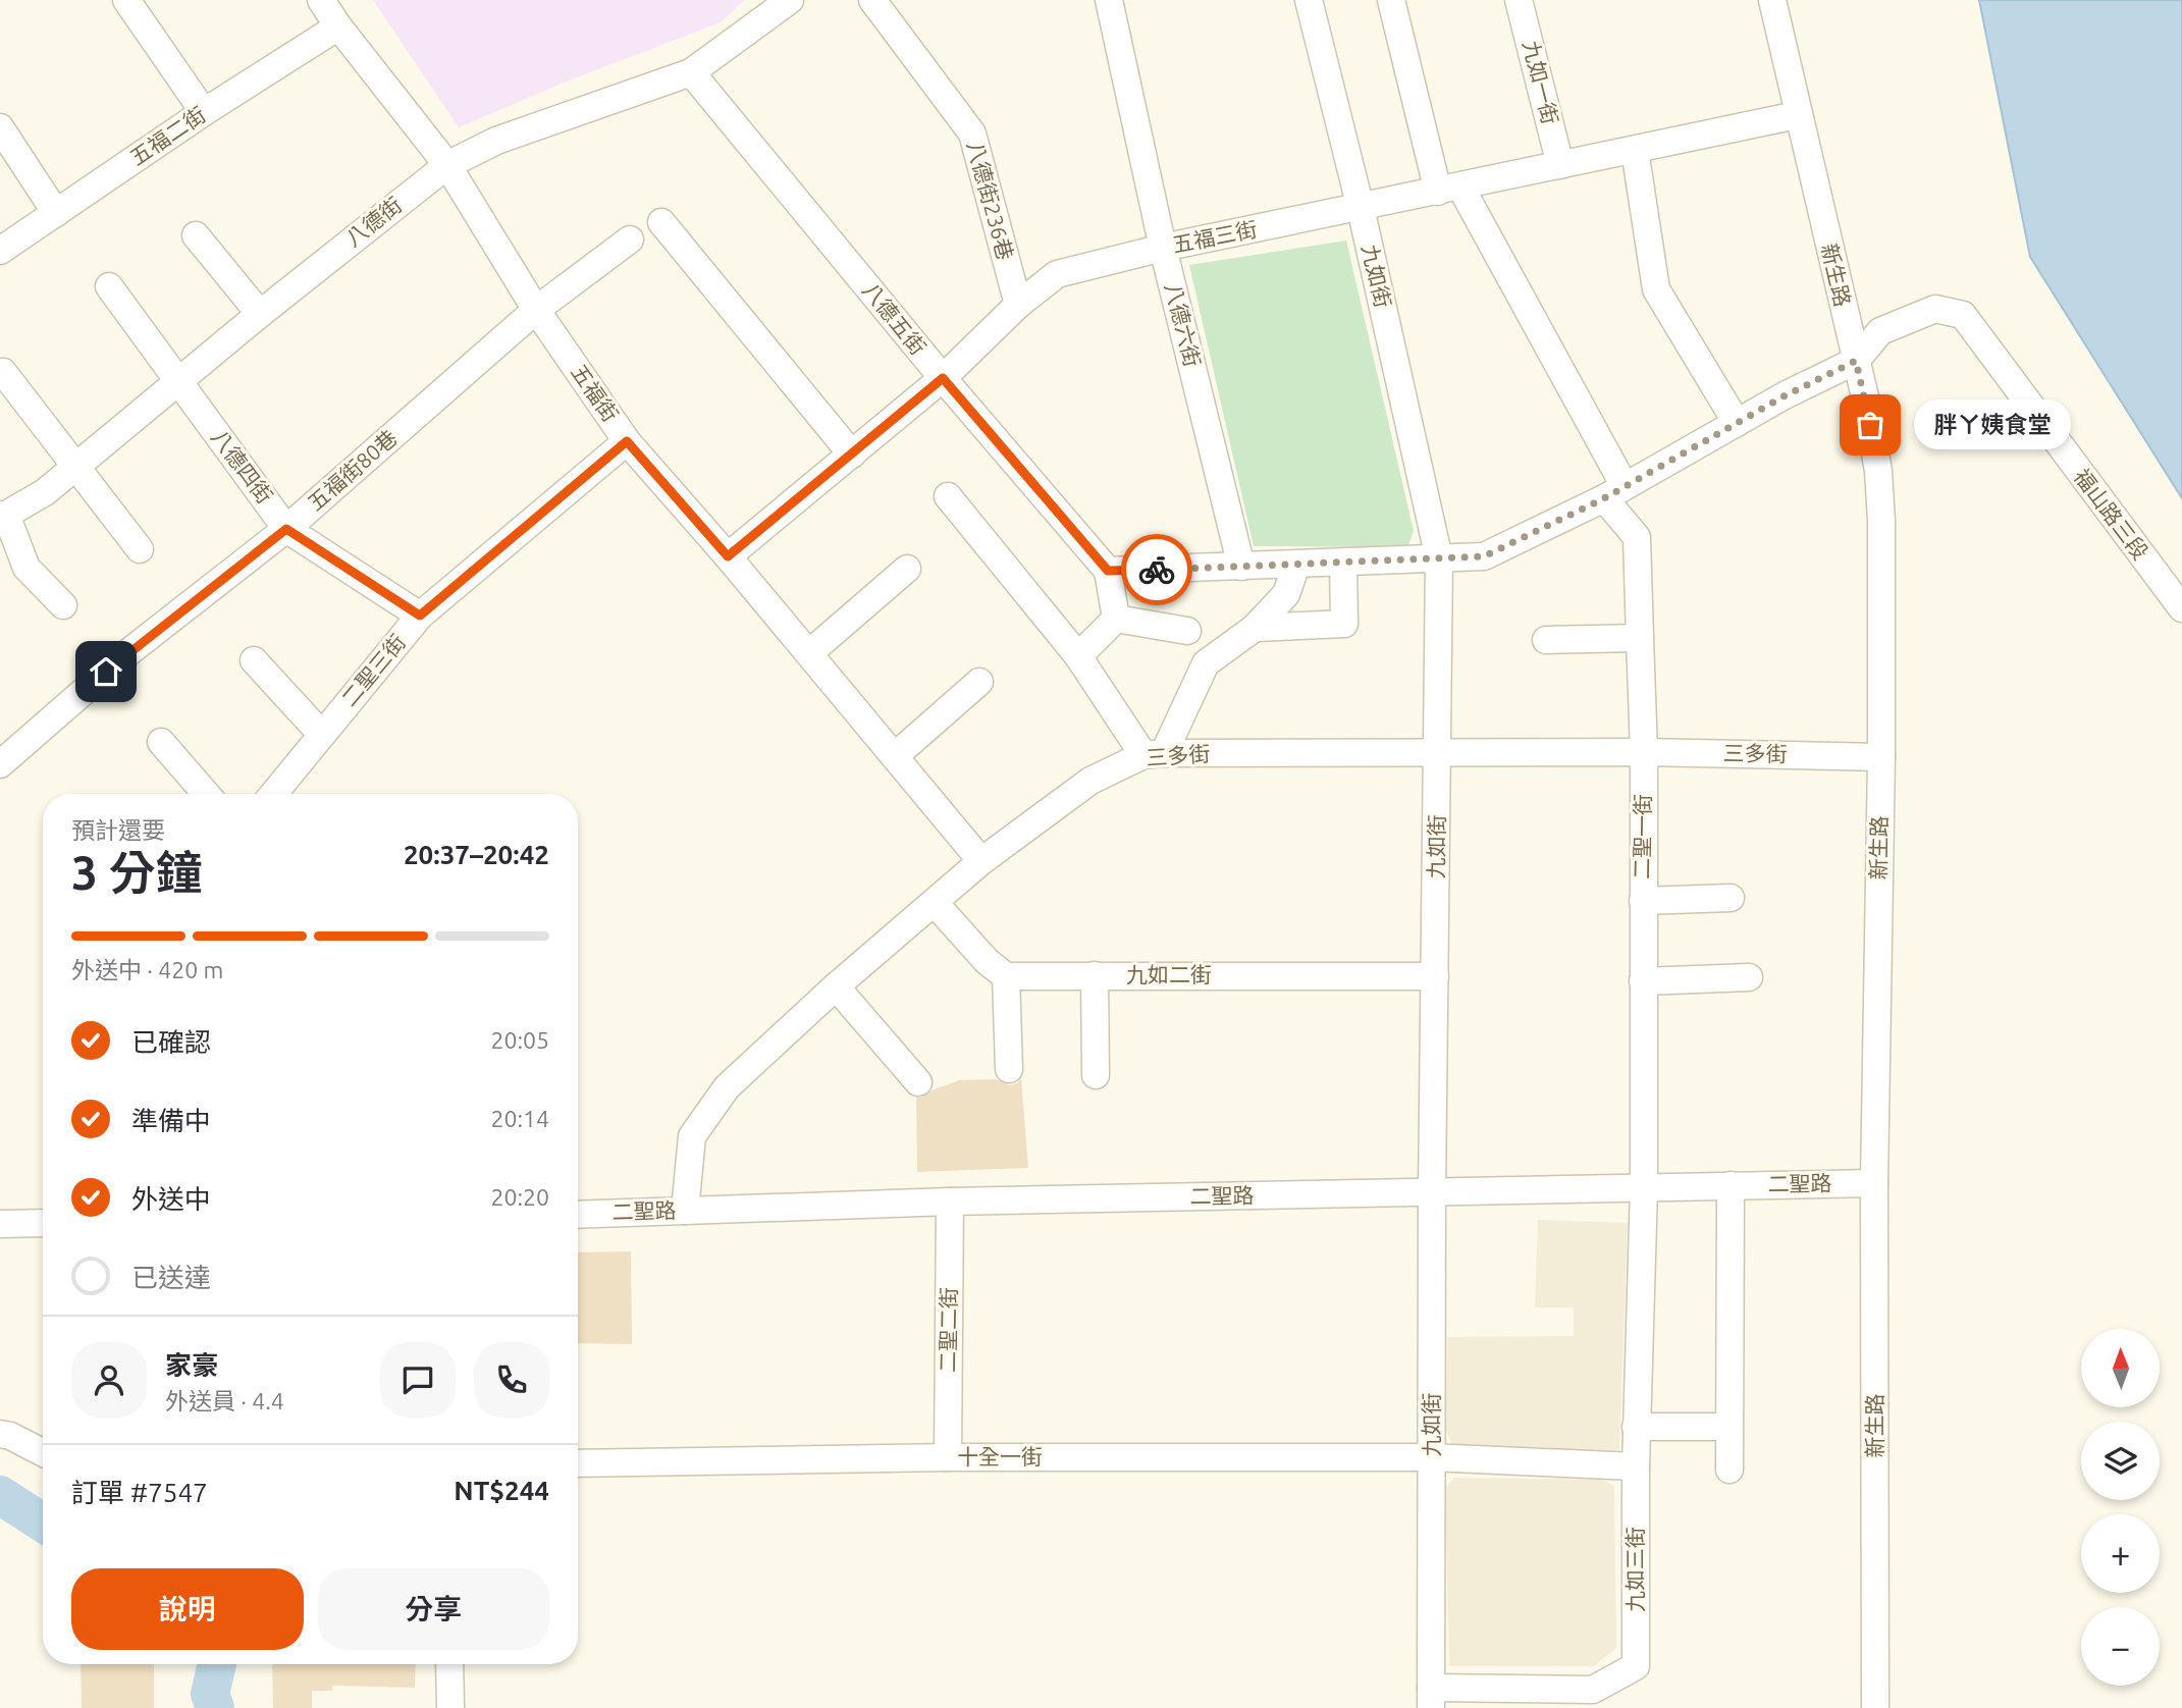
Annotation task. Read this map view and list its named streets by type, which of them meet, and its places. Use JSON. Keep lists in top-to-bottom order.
{
  "streets": {
    "street": [
      "九如一街",
      "五福二街",
      "八德街236巷",
      "八德街",
      "五福三街",
      "新生路",
      "九如街",
      "八德五街",
      "八德六街",
      "五福街",
      "八德四街",
      "五福街80巷",
      "福山路三段",
      "二聖三街",
      "三多街",
      "二聖一街",
      "九如二街",
      "二聖路",
      "二聖二街",
      "十全一街",
      "九如三街"
    ]
  },
  "crossings": [
    ["九如一街", "五福三街"],
    ["五福二街", "五福街"],
    ["八德街236巷", "五福三街"],
    ["八德街", "八德五街"],
    ["八德街", "五福街"],
    ["八德街", "八德四街"],
    ["五福三街", "新生路"],
    ["五福三街", "九如街"],
    ["五福三街", "八德五街"],
    ["五福三街", "八德六街"],
    ["五福三街", "五福街"],
    ["五福三街", "二聖一街"],
    ["新生路", "福山路三段"],
    ["新生路", "三多街"],
    ["新生路", "二聖路"],
    ["九如街", "三多街"],
    ["九如街", "九如二街"],
    ["九如街", "二聖路"],
    ["九如街", "十全一街"],
    ["九如街", "九如三街"],
    ["五福街", "五福街80巷"],
    ["五福街", "二聖三街"],
    ["五福街", "三多街"],
    ["八德四街", "五福街80巷"],
    ["八德四街", "二聖三街"],
    ["三多街", "二聖一街"],
    ["三多街", "二聖路"],
    ["二聖一街", "二聖路"],
    ["二聖一街", "九如三街"],
    ["二聖路", "二聖二街"],
    ["二聖二街", "十全一街"]
  ],
  "places": ["胖ㄚ姨食堂"],
  "north": "top",
  "page": {
    "bubble": "胖ㄚ姨食堂",
    "heading": ["3 分鐘", "預計還要", "20:37–20:42"],
    "panel": [
      "家豪",
      "外送員 · 4.4",
      "訂單 #7547",
      "NT$244"
    ],
    "bar": "外送中 · 420 m",
    "list": [
      ["已確認", "20:05"],
      ["準備中", "20:14"],
      ["外送中", "20:20"],
      "已送達"
    ],
    "map_buttons": ["+", "−"],
    "buttons": ["說明", "分享"]
  }
}
